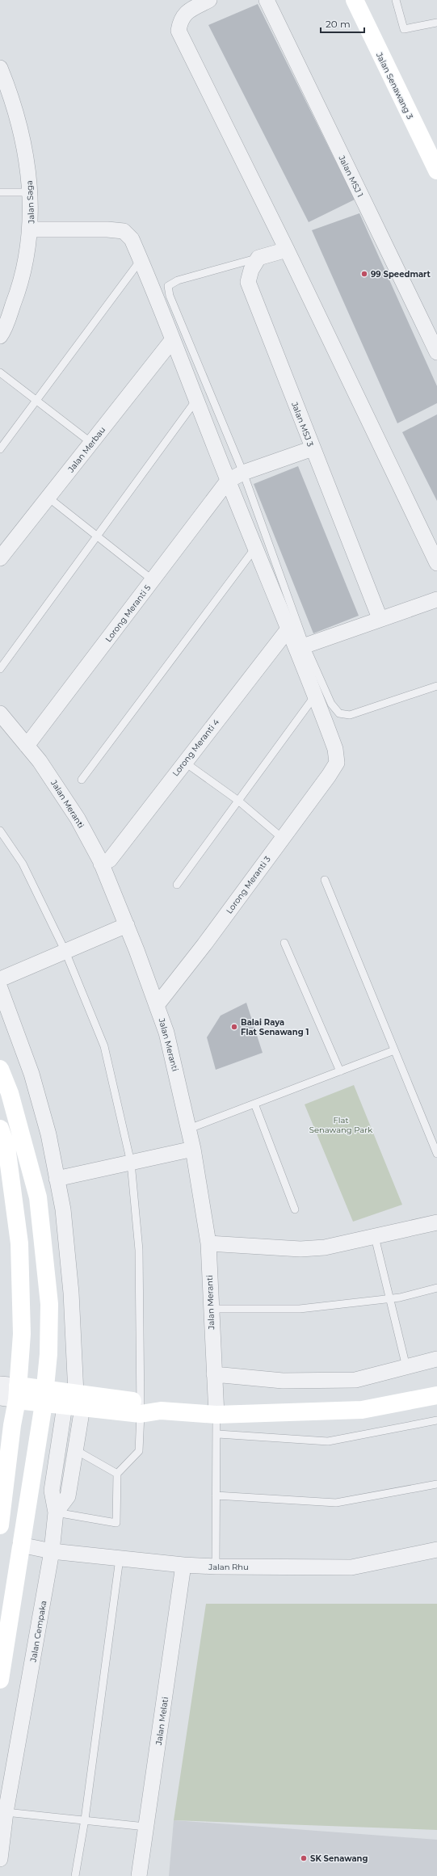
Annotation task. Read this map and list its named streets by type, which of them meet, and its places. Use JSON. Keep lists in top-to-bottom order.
{
  "streets": {
    "street": [
      "Jalan Senawang 3",
      "Jalan MSJ 1",
      "Jalan Saga",
      "Jalan MSJ 3",
      "Jalan Merbau",
      "Lorong Meranti 5",
      "Lorong Meranti 4",
      "Jalan Meranti",
      "Lorong Meranti 3",
      "Jalan Rhu",
      "Jalan Cempaka",
      "Jalan Melati"
    ]
  },
  "crossings": [
    ["Lorong Meranti 5", "Jalan Meranti"],
    ["Lorong Meranti 4", "Jalan Meranti"],
    ["Jalan Meranti", "Lorong Meranti 3"],
    ["Jalan Rhu", "Jalan Cempaka"],
    ["Jalan Rhu", "Jalan Melati"]
  ],
  "parks": ["Flat Senawang Park"],
  "places": ["99 Speedmart", "Balai Raya Flat Senawang 1", "SK Senawang"],
  "scale_bar": "20 m"
}
